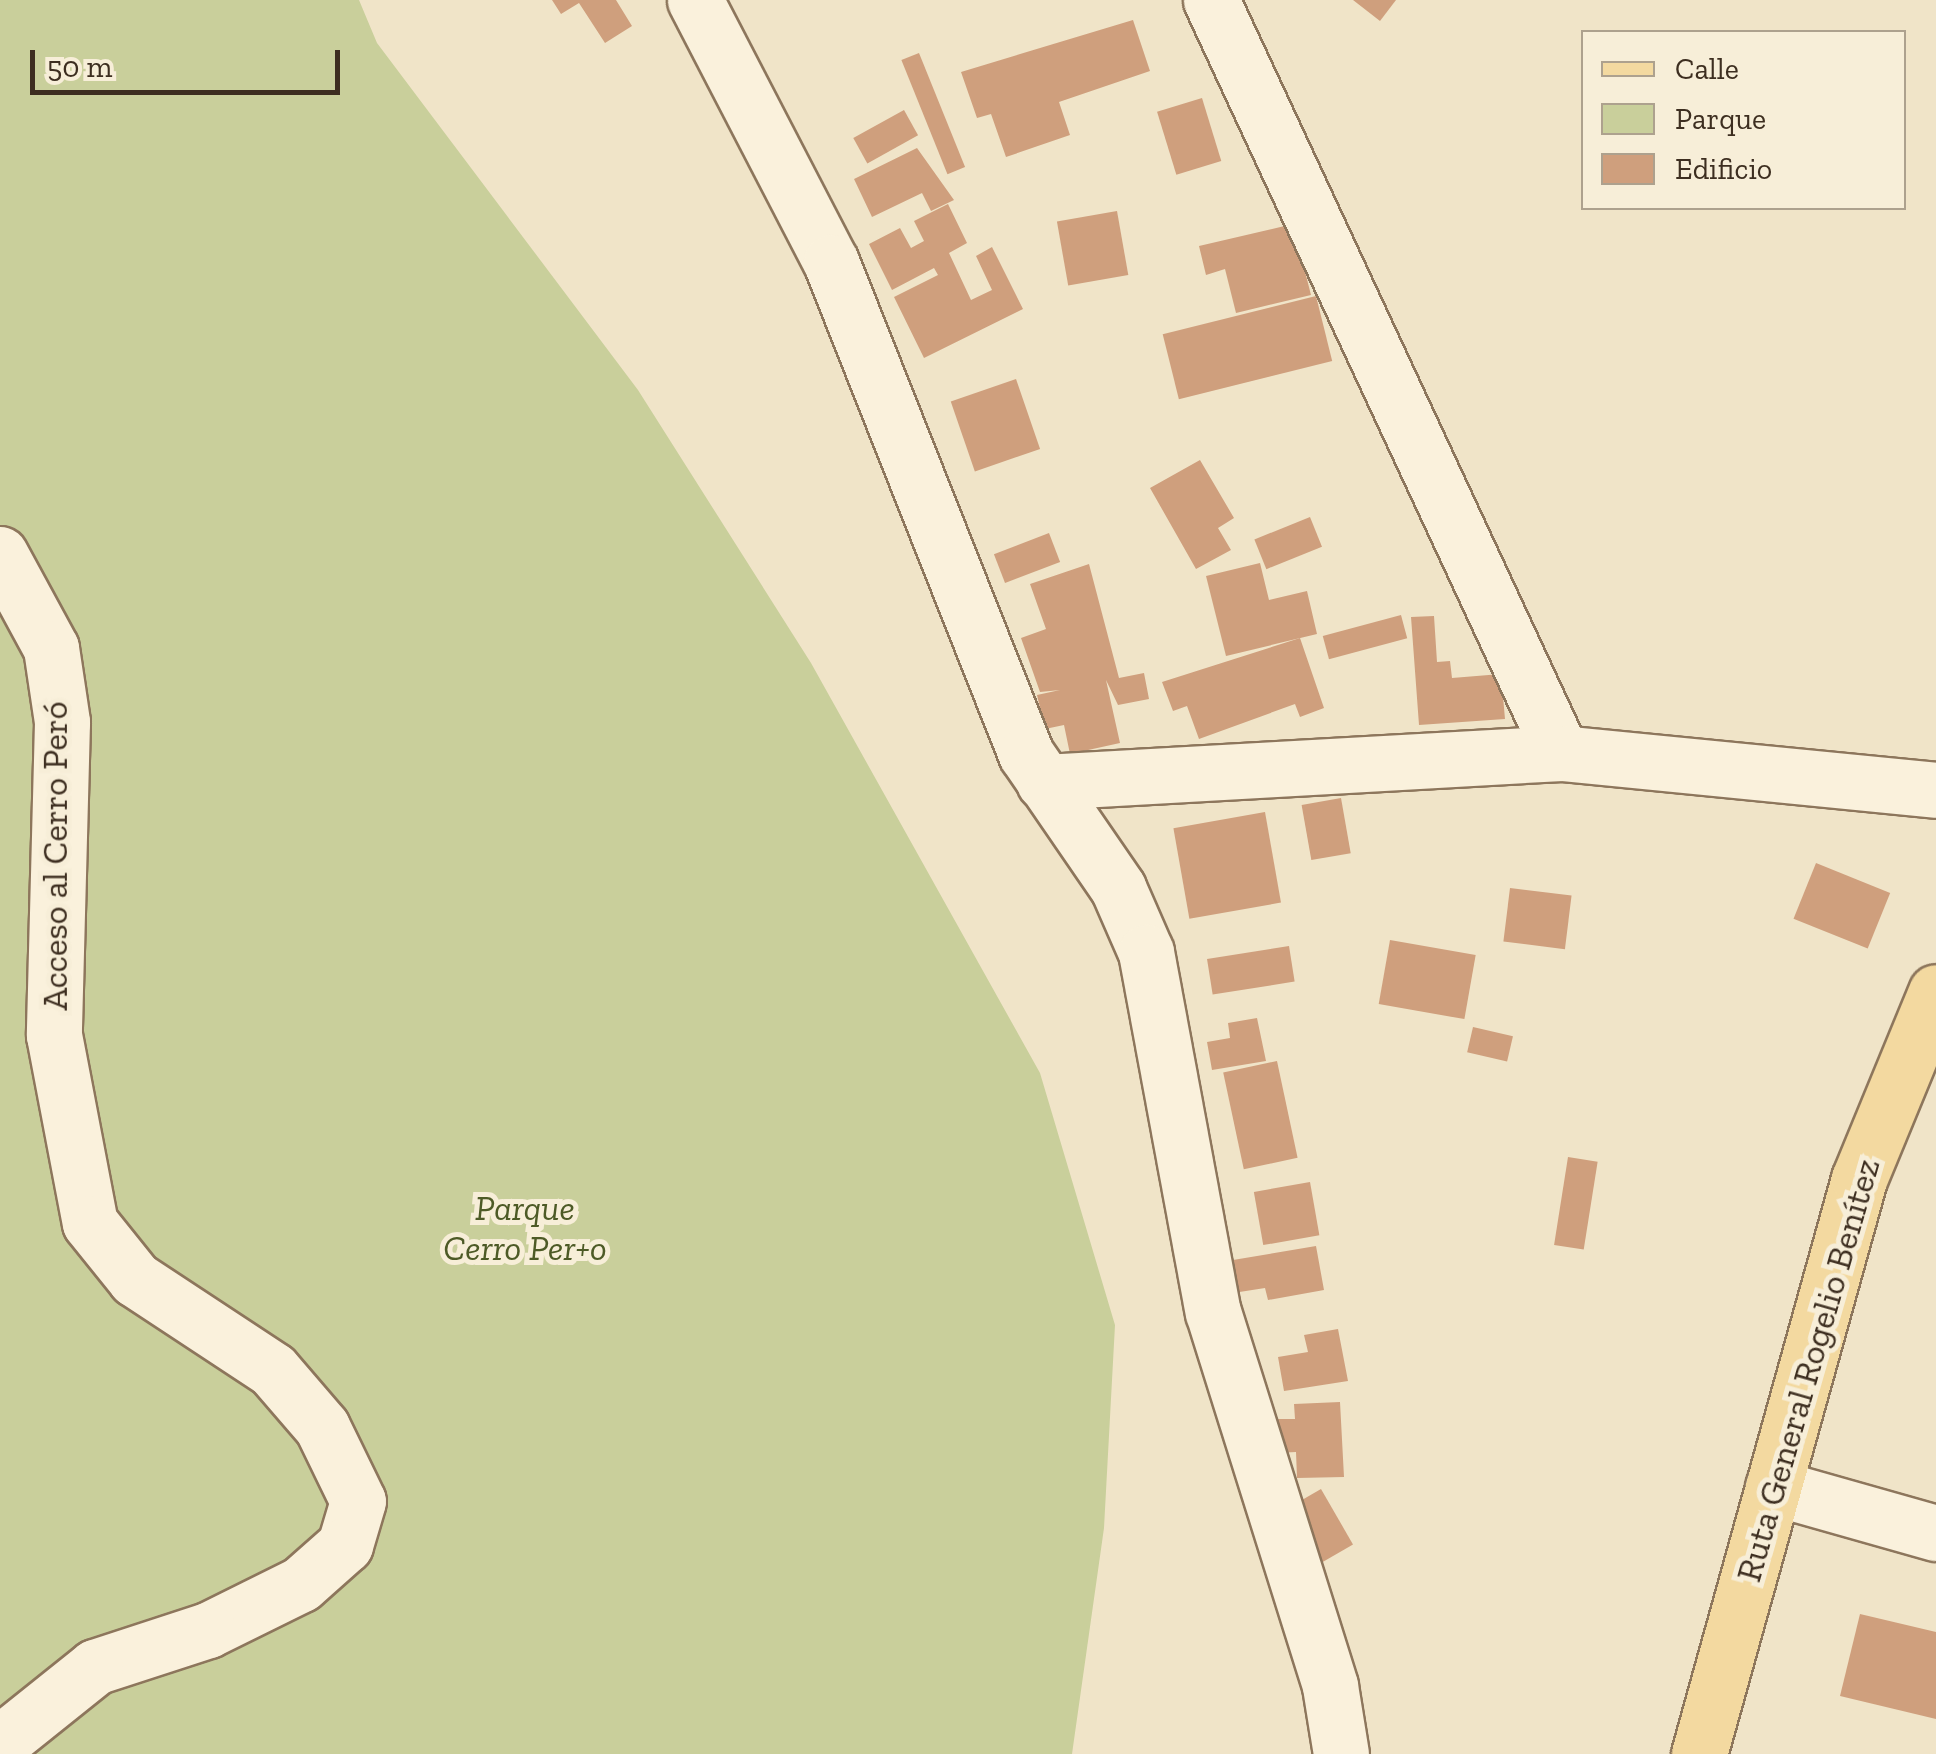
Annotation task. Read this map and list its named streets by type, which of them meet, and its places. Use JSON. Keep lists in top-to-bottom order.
{
  "streets": {
    "main road": ["Ruta General Rogelio Benítez"],
    "street": ["Acceso al Cerro Peró"]
  },
  "parks": ["Parque Cerro Per+o"],
  "legend": ["Calle", "Parque", "Edificio"],
  "scale_bar": "50 m"
}
